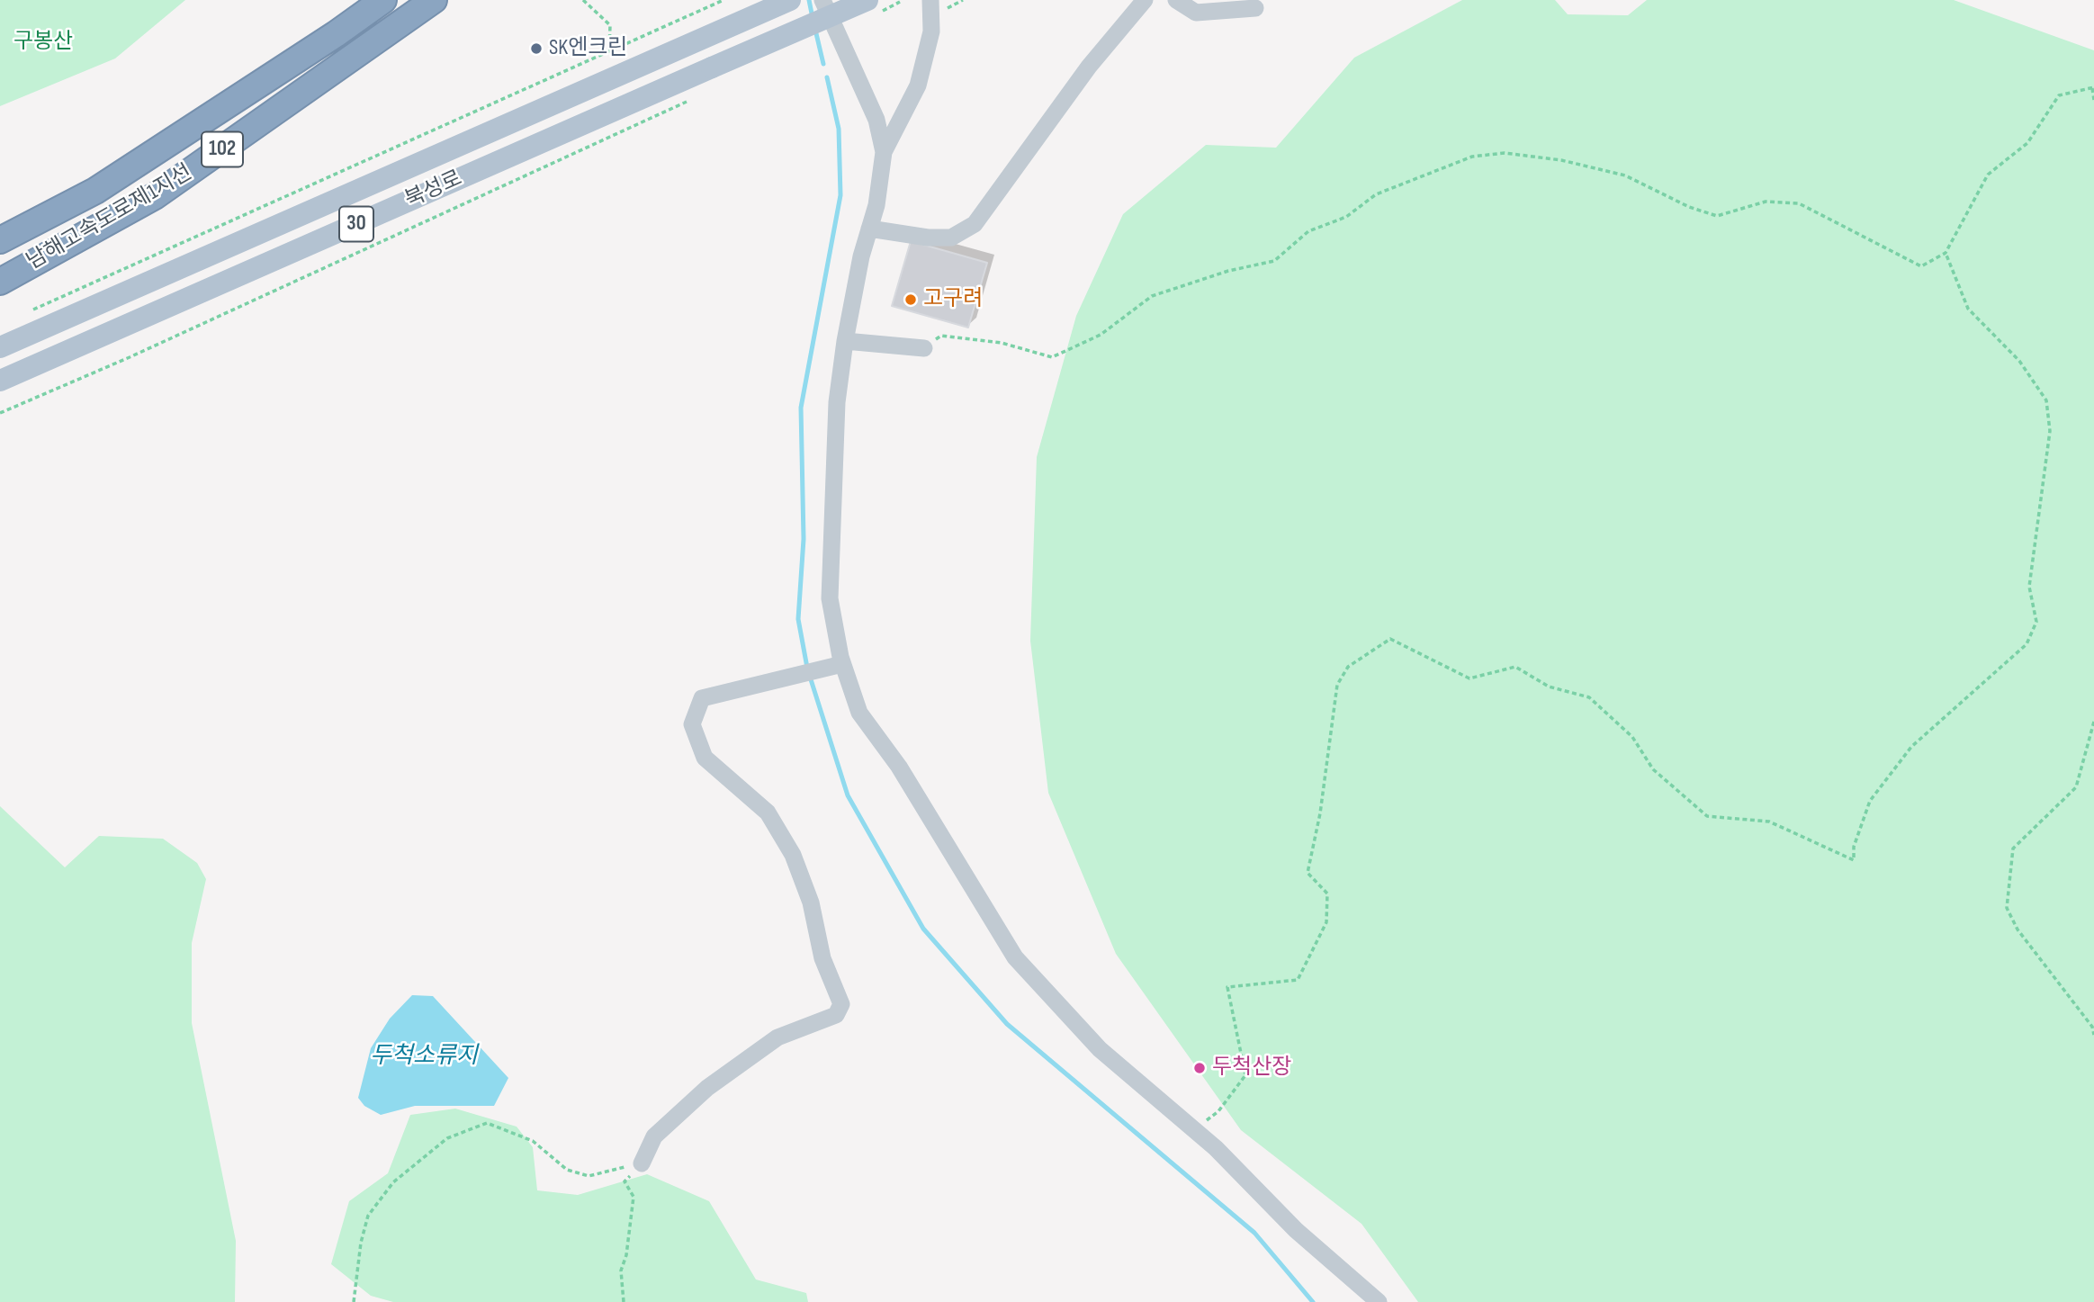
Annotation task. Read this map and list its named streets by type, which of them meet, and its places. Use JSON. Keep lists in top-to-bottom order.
{
  "streets": {
    "highway": ["102", "남해고속도로제1지선"],
    "main road": ["북성로", "30"]
  },
  "water": ["두척소류지"],
  "parks": ["구봉산"],
  "places": ["SK엔크린", "고구려", "두척산장"]
}
